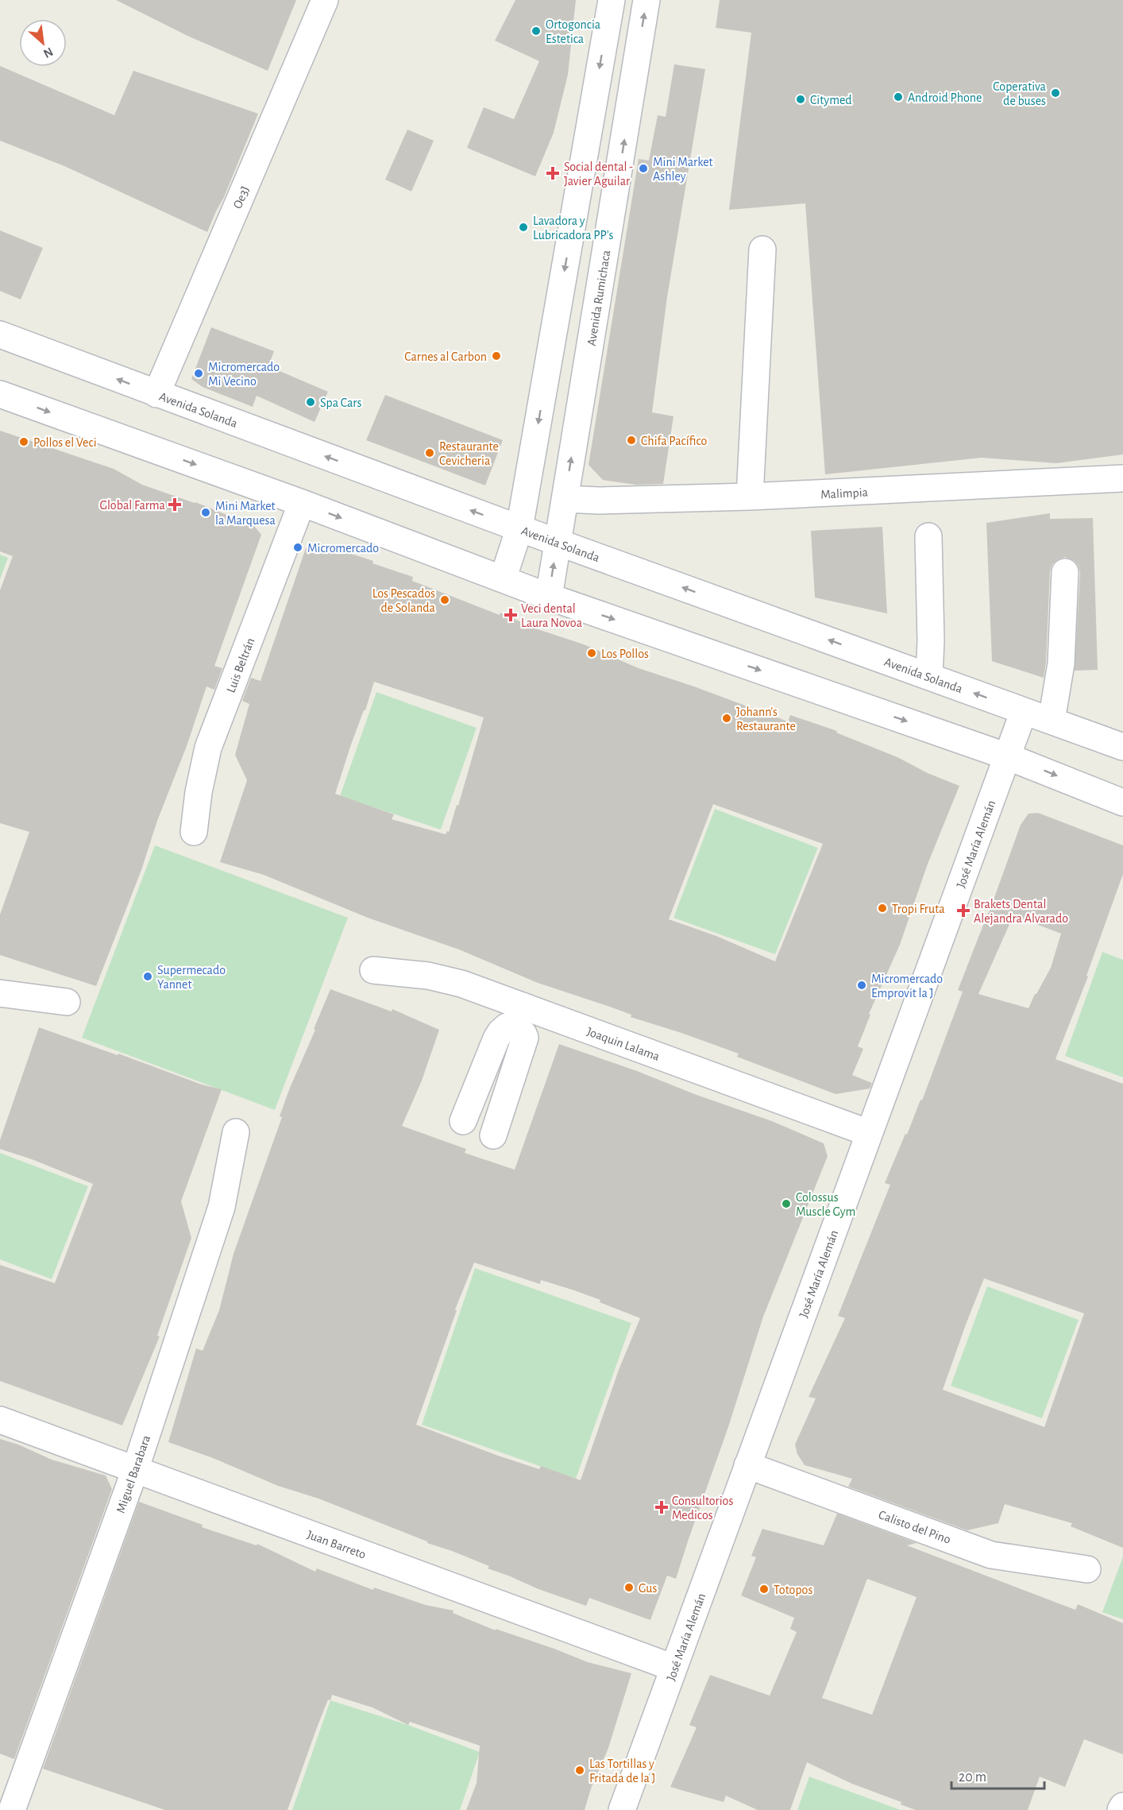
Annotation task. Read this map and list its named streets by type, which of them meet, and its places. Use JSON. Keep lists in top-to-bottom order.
{
  "streets": {
    "street": [
      "Oe3J",
      "Avenida Rumichaca",
      "Avenida Solanda",
      "Malimpia",
      "Luis Beltrán",
      "José María Alemán",
      "Joaquin Lalama",
      "Miguel Barabara",
      "Calisto del Pino",
      "Juan Barreto"
    ]
  },
  "crossings": [
    ["Oe3J", "Avenida Solanda"],
    ["Avenida Rumichaca", "Avenida Solanda"],
    ["Avenida Rumichaca", "Malimpia"],
    ["Avenida Solanda", "José María Alemán"],
    ["José María Alemán", "Joaquin Lalama"],
    ["José María Alemán", "Calisto del Pino"],
    ["José María Alemán", "Juan Barreto"],
    ["Miguel Barabara", "Juan Barreto"]
  ],
  "places": {
    "other": [
      "Ortogoncia Estetica",
      "Coperativa de buses",
      "Android Phone",
      "Citymed",
      "Mini Market Ashley",
      "Lavadora y Lubricadora PP's",
      "Carnes al Carbon",
      "Micromercado Mi Vecino",
      "Spa Cars",
      "Chifa Pacífico",
      "Pollos el Veci",
      "Restaurante Cevicheria",
      "Mini Market la Marquesa",
      "Micromercado",
      "Los Pescados de Solanda",
      "Los Pollos",
      "Johann's Restaurante",
      "Tropi Fruta",
      "Supermecado Yannet",
      "Micromercado Emprovit la J",
      "Colossus Muscle Gym",
      "Gus",
      "Totopos",
      "Las Tortillas y Fritada de la J"
    ],
    "health": [
      "Social dental - Javier Aguilar",
      "Global Farma",
      "Veci dental Laura Novoa",
      "Brakets Dental Alejandra Alvarado",
      "Consultorios Medicos"
    ]
  },
  "scale_bar": "20 m",
  "north": "bottom right"
}
